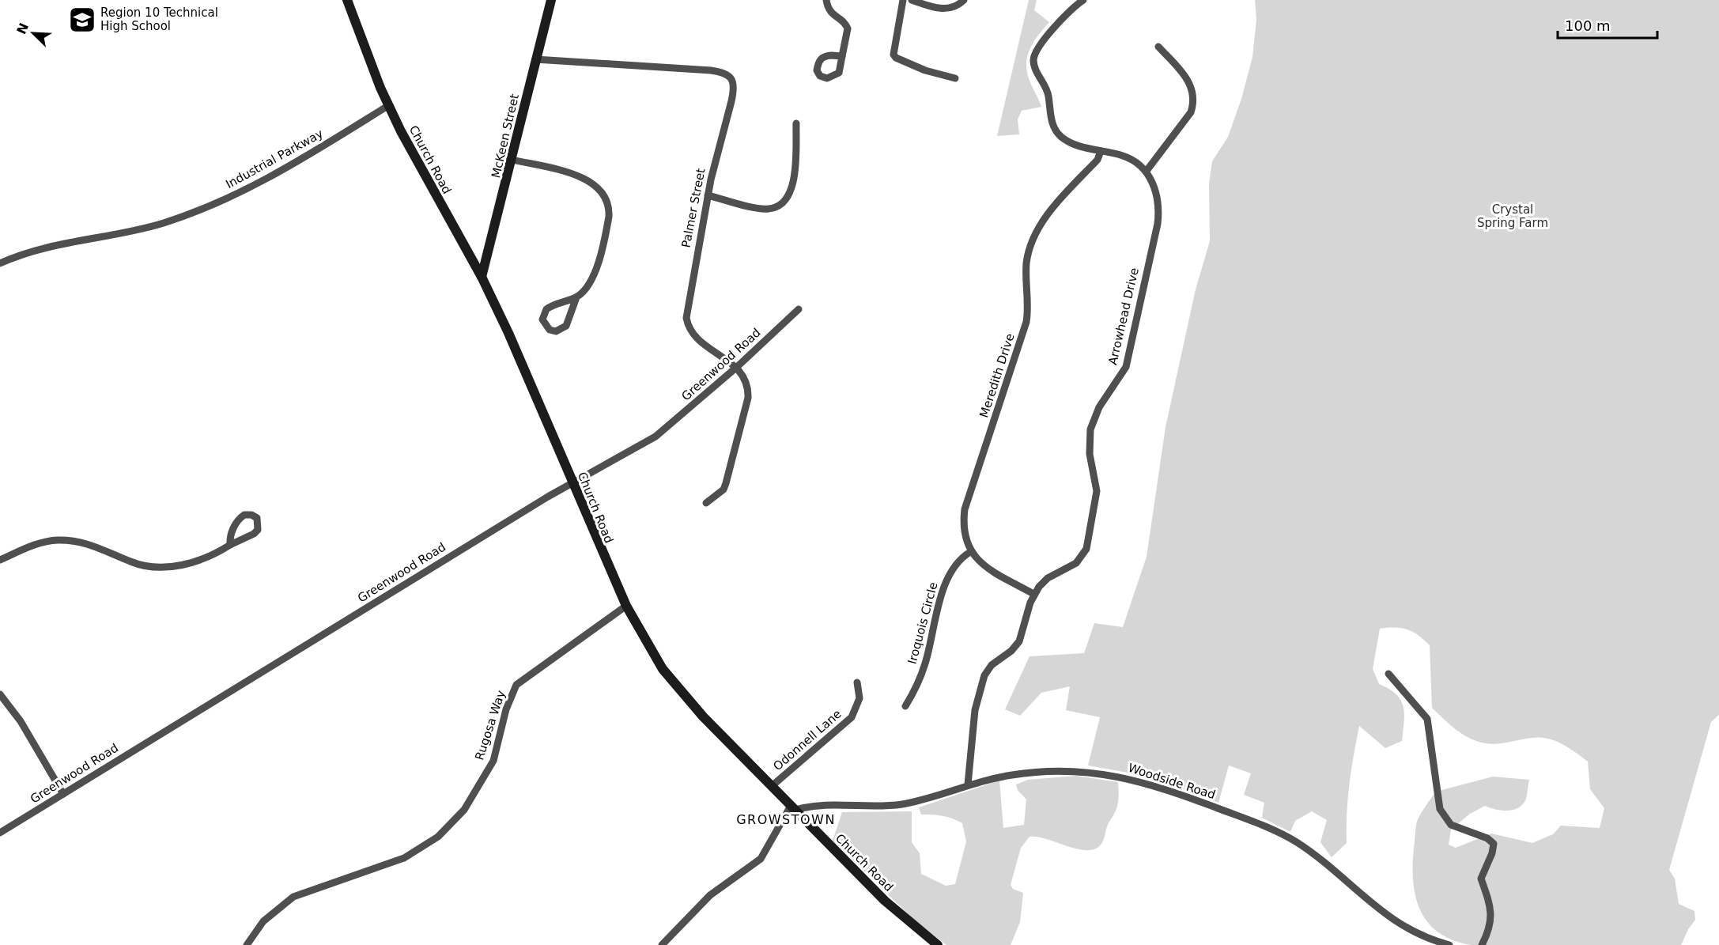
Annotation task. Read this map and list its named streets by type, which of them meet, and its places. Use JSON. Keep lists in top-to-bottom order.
{
  "streets": {
    "street": [
      "McKeen Street",
      "Industrial Parkway",
      "Church Road",
      "Palmer Street",
      "Arrowhead Drive",
      "Greenwood Road",
      "Meredith Drive",
      "Iroquois Circle",
      "Rugosa Way",
      "Odonnell Lane",
      "Woodside Road"
    ]
  },
  "crossings": [
    ["McKeen Street", "Church Road"],
    ["McKeen Street", "Palmer Street"],
    ["Industrial Parkway", "Church Road"],
    ["Church Road", "Greenwood Road"],
    ["Church Road", "Rugosa Way"],
    ["Church Road", "Odonnell Lane"],
    ["Church Road", "Woodside Road"],
    ["Palmer Street", "Greenwood Road"],
    ["Arrowhead Drive", "Woodside Road"],
    ["Meredith Drive", "Iroquois Circle"]
  ],
  "districts": ["GROWSTOWN"],
  "parks": ["Crystal Spring Farm"],
  "places": {
    "school or university": ["Region 10 Technical High School"]
  },
  "scale_bar": "100 m",
  "north": "top left"
}
